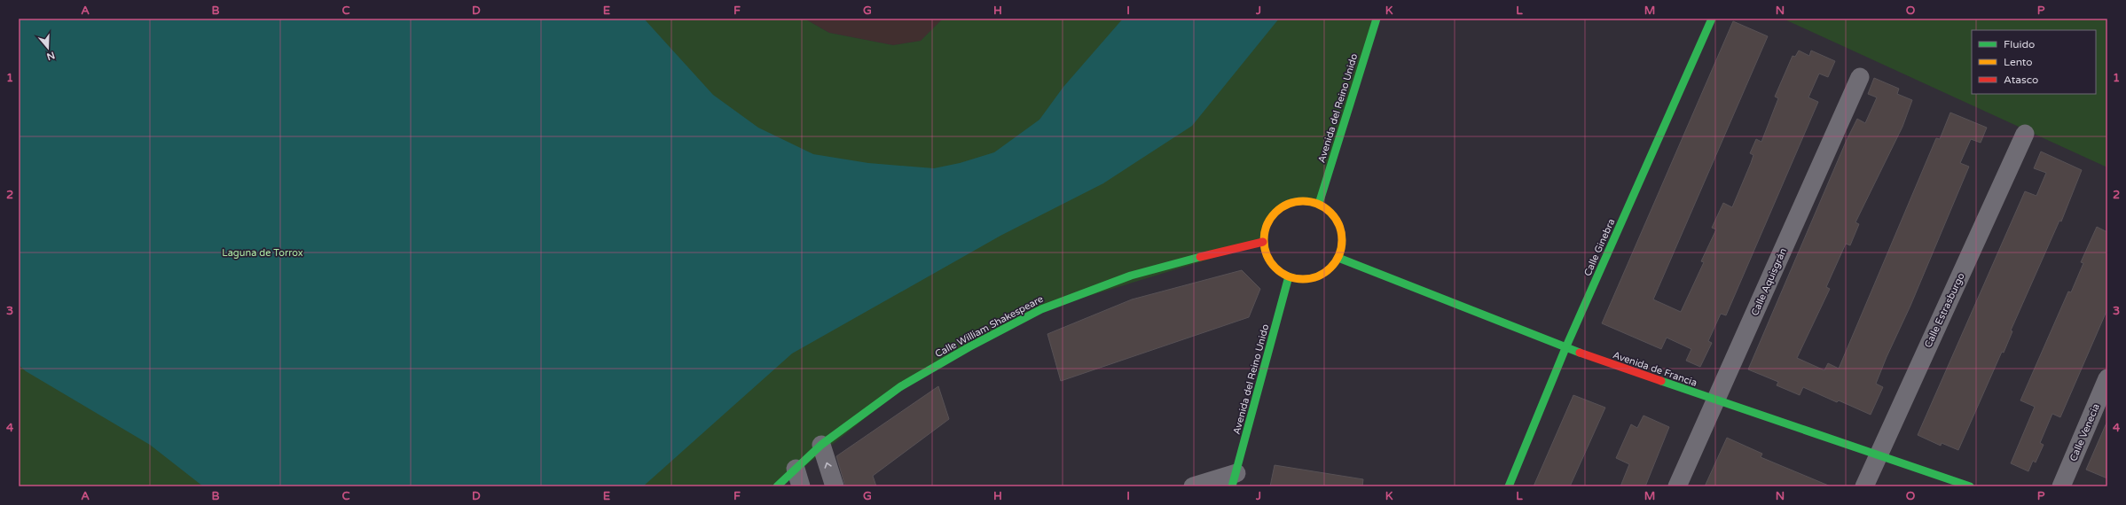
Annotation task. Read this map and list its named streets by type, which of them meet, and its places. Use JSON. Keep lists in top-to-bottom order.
{
  "streets": {
    "street": [
      "Avenida del Reino Unido",
      "Calle Ginebra",
      "Calle Aquisgrán",
      "Calle Estrasburgo",
      "Calle William Shakespeare",
      "Avenida de Francia",
      "Calle Venecia"
    ]
  },
  "crossings": [
    ["Avenida del Reino Unido", "Calle William Shakespeare"],
    ["Avenida del Reino Unido", "Avenida de Francia"],
    ["Calle Ginebra", "Avenida de Francia"],
    ["Calle Aquisgrán", "Avenida de Francia"],
    ["Calle Estrasburgo", "Avenida de Francia"],
    ["Calle William Shakespeare", "Avenida de Francia"]
  ],
  "parks": ["Laguna de Torrox"],
  "legend": ["Fluido", "Lento", "Atasco"],
  "north": "bottom",
  "grid": {
    "columns": [
      "A",
      "B",
      "C",
      "D",
      "E",
      "F",
      "G",
      "H",
      "I",
      "J",
      "K",
      "L",
      "M",
      "N",
      "O",
      "P"
    ],
    "rows": [
      "1",
      "2",
      "3",
      "4"
    ]
  }
}
